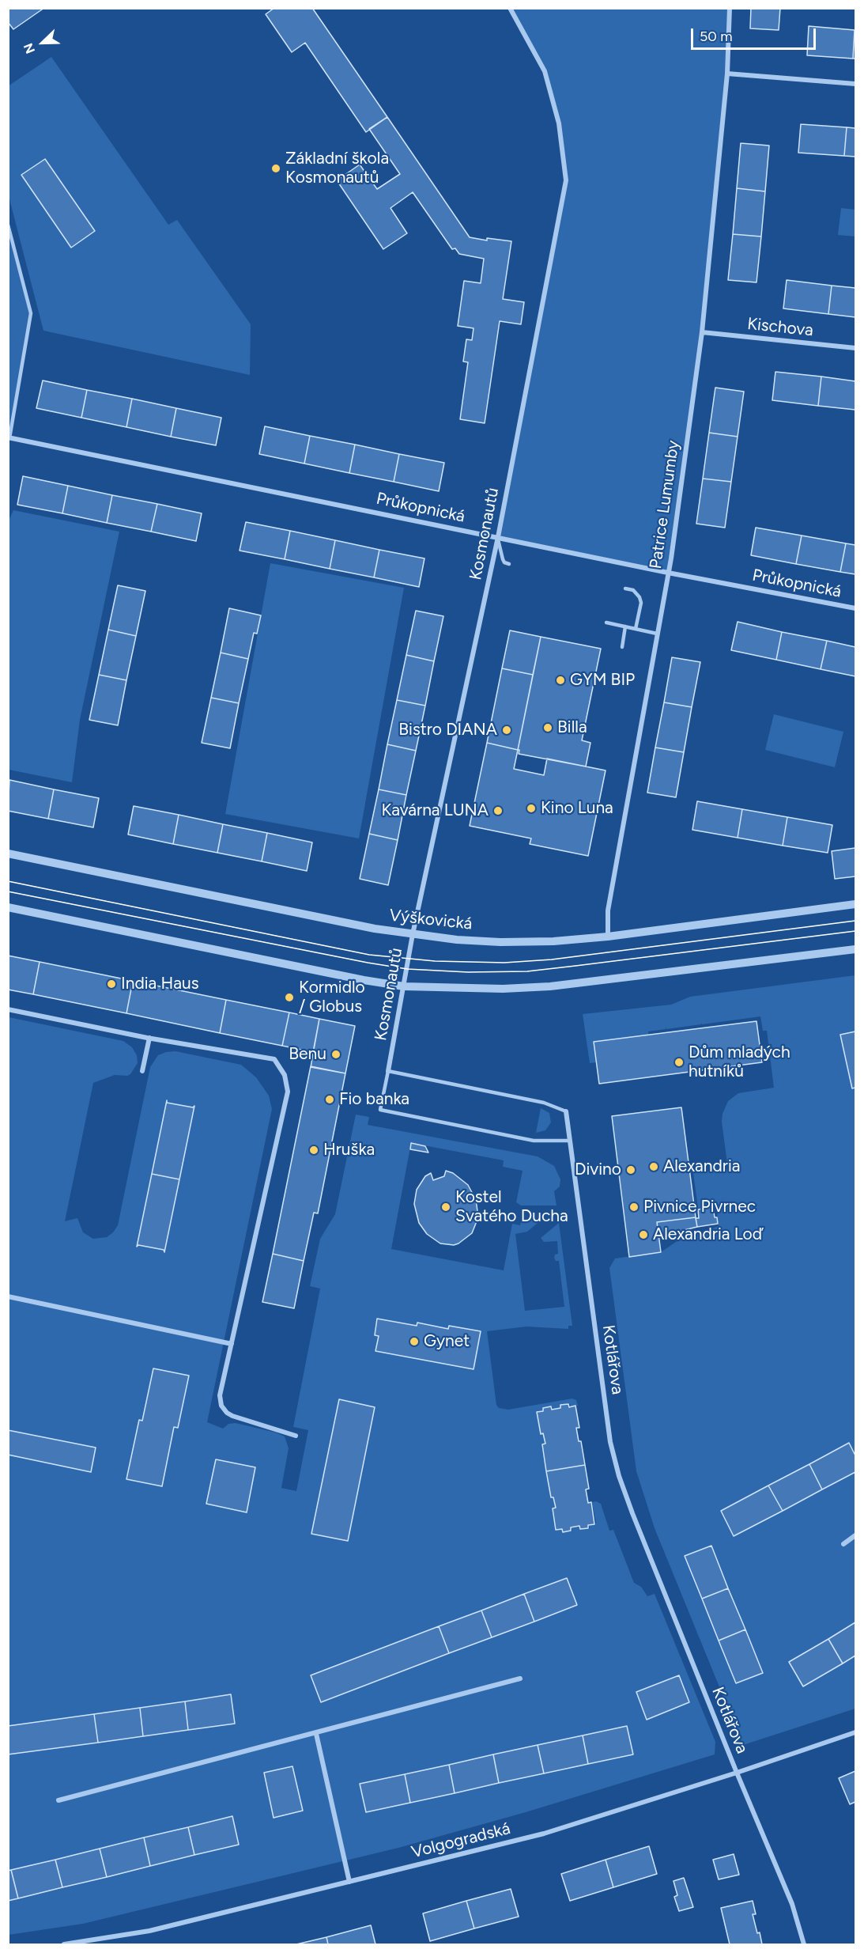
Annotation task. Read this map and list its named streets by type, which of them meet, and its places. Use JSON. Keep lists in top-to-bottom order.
{
  "streets": {
    "street": [
      "Kischova",
      "Patrice Lumumby",
      "Průkopnická",
      "Kosmonautů",
      "Výškovická",
      "Kotlářova",
      "Volgogradská"
    ]
  },
  "crossings": [
    ["Kischova", "Patrice Lumumby"],
    ["Patrice Lumumby", "Průkopnická"],
    ["Patrice Lumumby", "Výškovická"],
    ["Průkopnická", "Kosmonautů"],
    ["Kosmonautů", "Výškovická"],
    ["Kosmonautů", "Kotlářova"],
    ["Kotlářova", "Volgogradská"]
  ],
  "places": [
    "Základní škola Kosmonautů",
    "GYM BIP",
    "Billa",
    "Bistro DIANA",
    "Kino Luna",
    "Kavárna LUNA",
    "India Haus",
    "Kormidlo / Globus",
    "Benu",
    "Dům mladých hutníků",
    "Fio banka",
    "Hruška",
    "Alexandria",
    "Divino",
    "Kostel Svatého Ducha",
    "Pivnice Pivrnec",
    "Alexandria Loď",
    "Gynet"
  ],
  "scale_bar": "50 m",
  "north": "bottom left"
}
